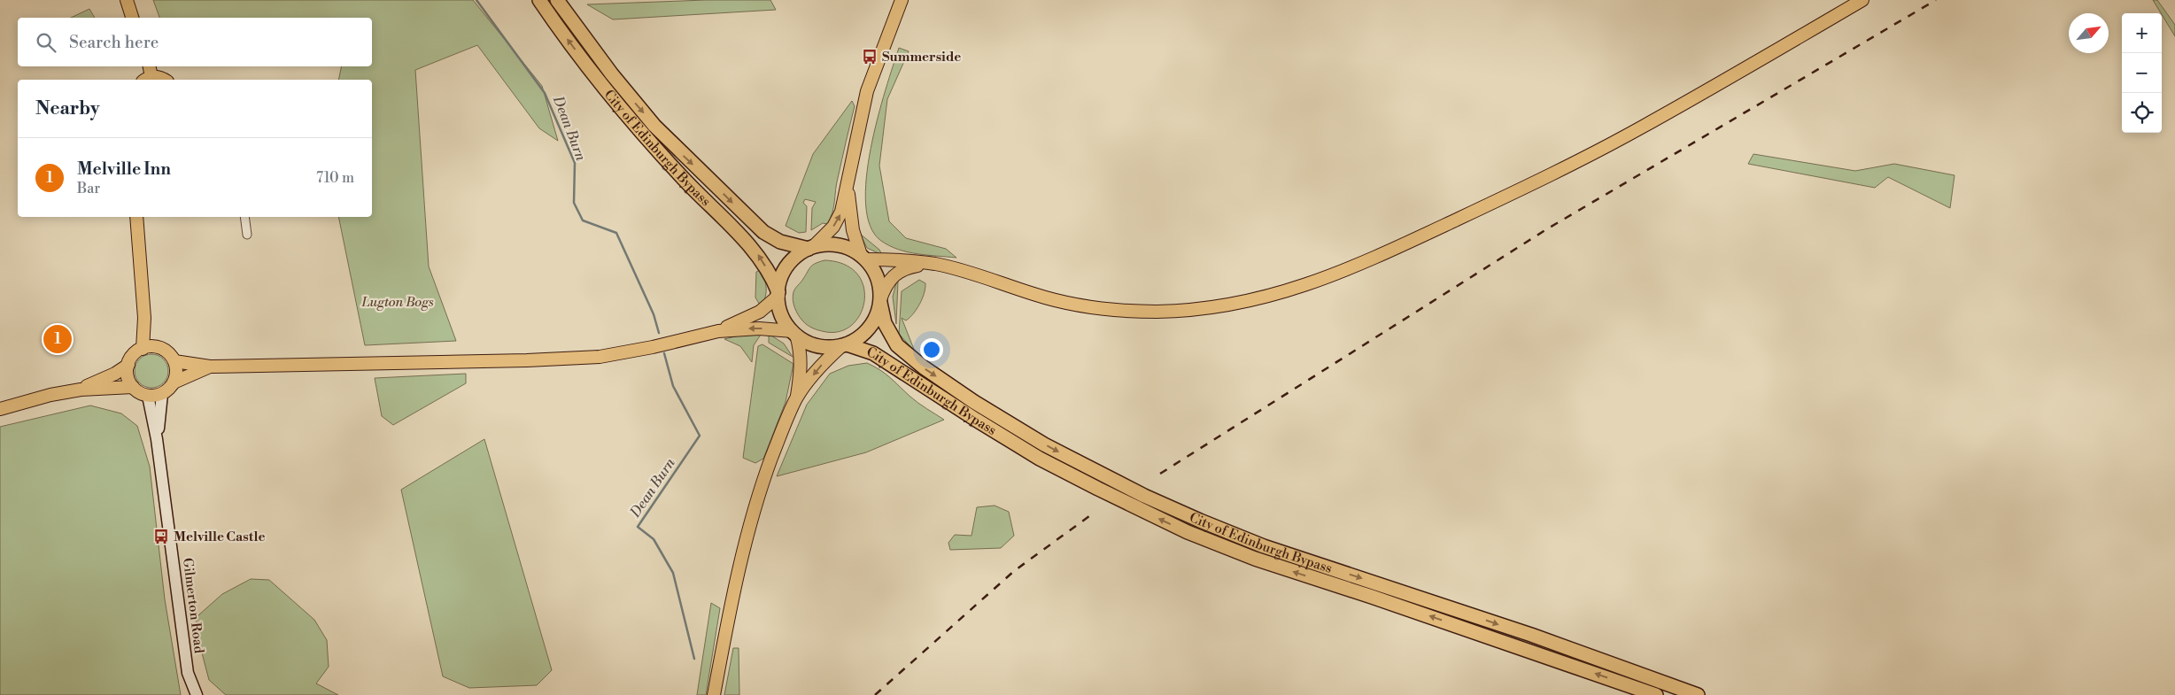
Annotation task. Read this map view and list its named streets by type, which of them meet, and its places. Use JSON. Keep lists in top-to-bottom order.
{
  "streets": {
    "highway": ["City of Edinburgh Bypass"],
    "main road": ["Gilmerton Road"]
  },
  "water": ["Dean Burn"],
  "parks": ["Lugton Bogs"],
  "places": {
    "bus stop": ["Summerside", "Melville Castle"]
  },
  "north": "top right",
  "page": {
    "map_buttons": ["+", "−"],
    "search": "Search here",
    "heading": "Nearby",
    "list": [
      {
        "mark": "1",
        "name": "Melville Inn",
        "note": "Bar",
        "value": "710 m"
      }
    ],
    "pins": "1"
  }
}
